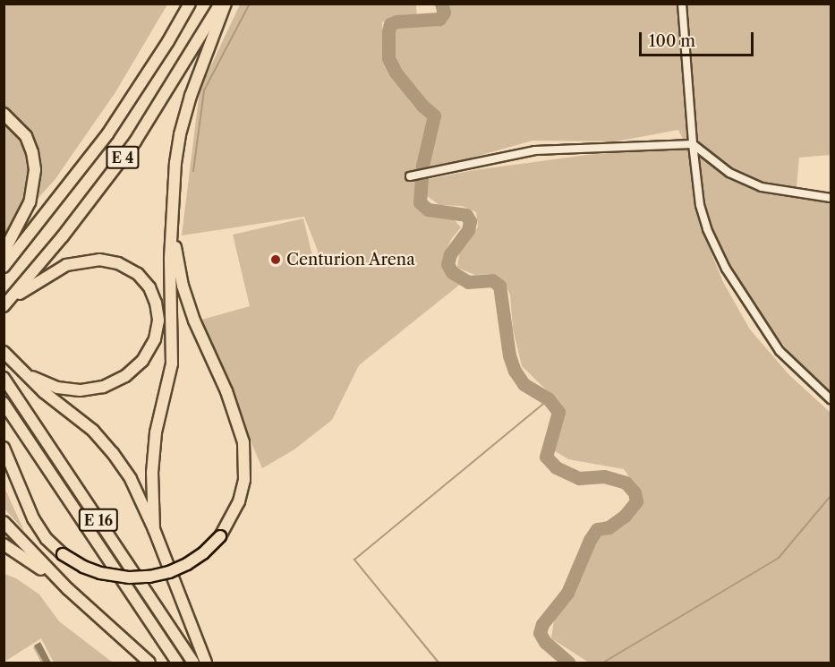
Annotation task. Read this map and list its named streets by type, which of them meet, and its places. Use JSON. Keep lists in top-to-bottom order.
{
  "streets": {
    "highway": ["E 4", "E 16"]
  },
  "places": ["Centurion Arena"],
  "scale_bar": "100 m"
}
